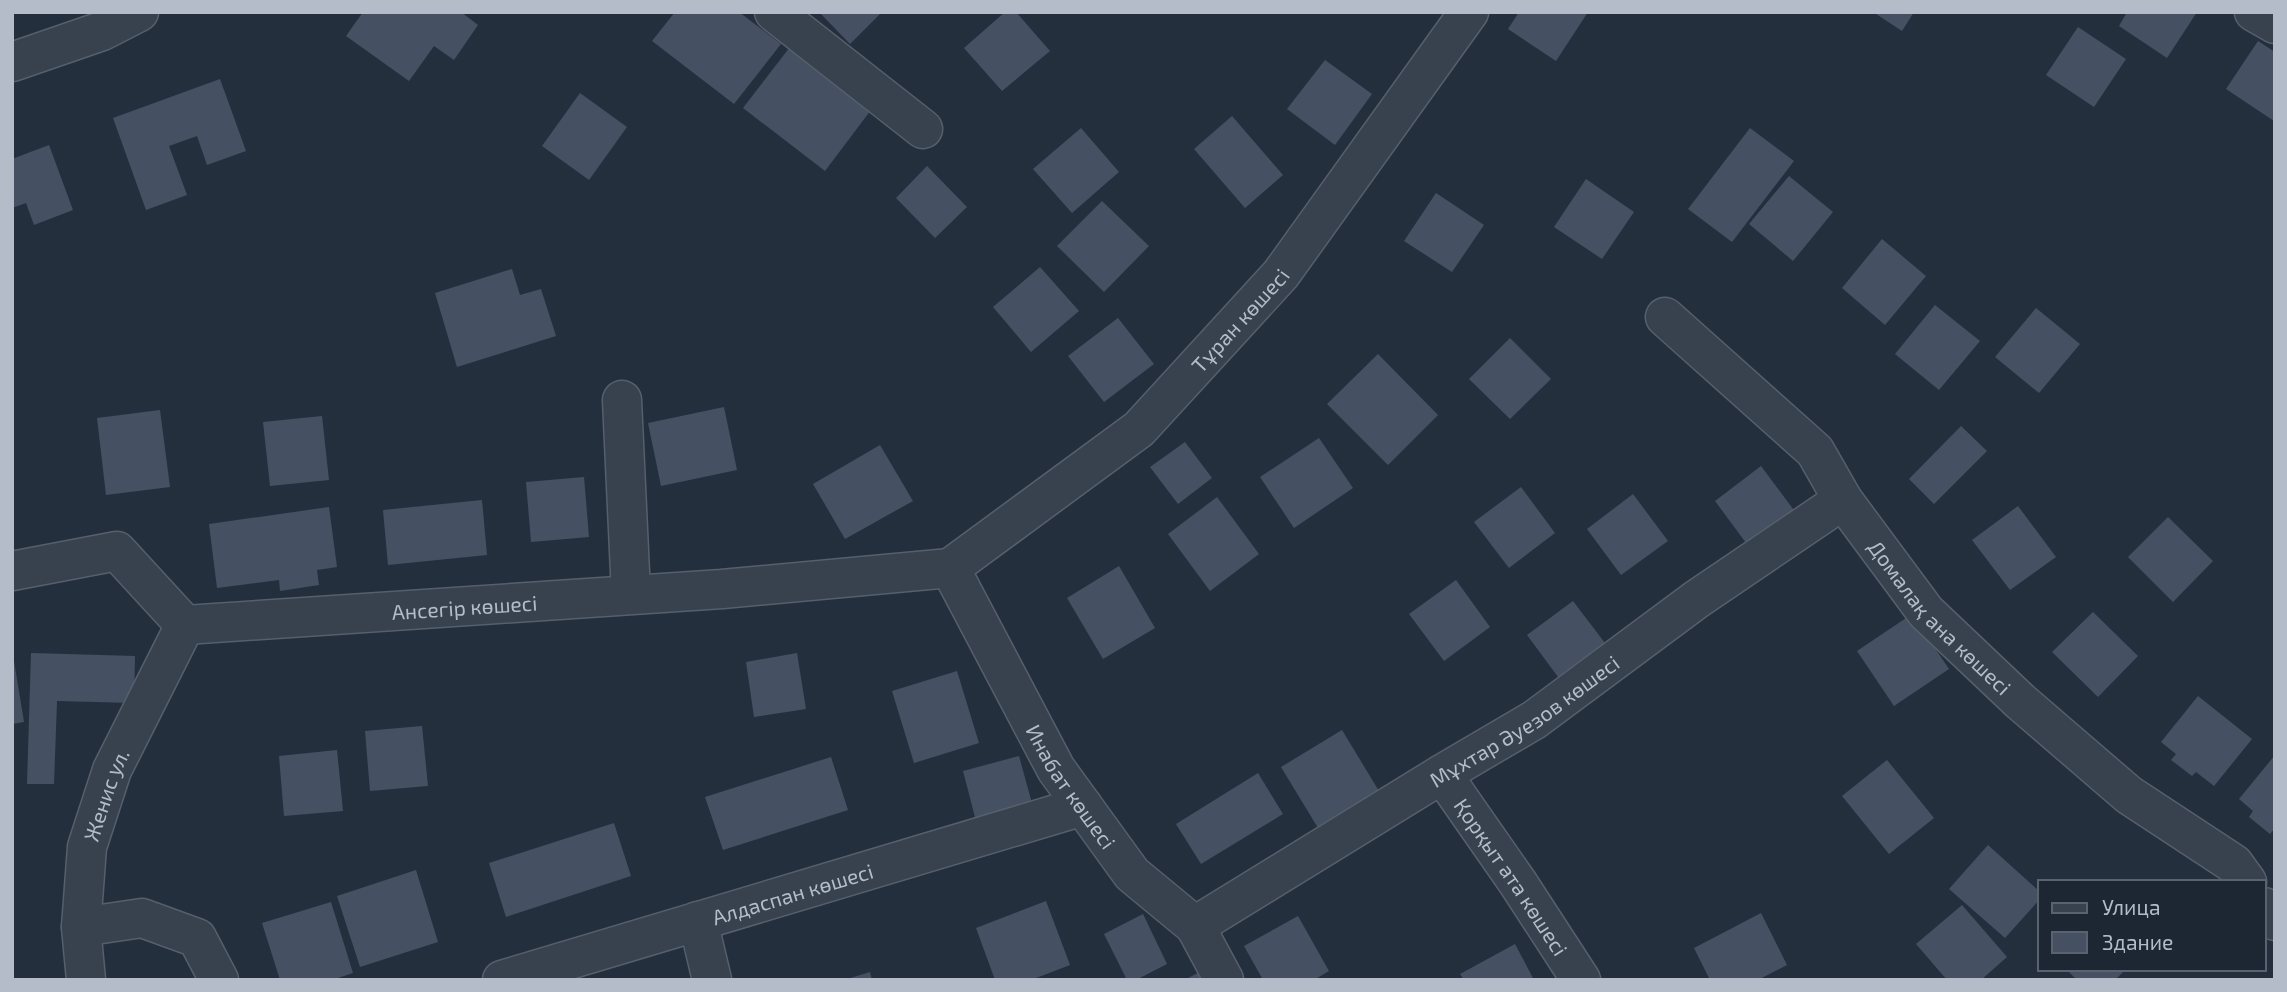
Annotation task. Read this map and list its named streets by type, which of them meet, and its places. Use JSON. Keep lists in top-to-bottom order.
{
  "streets": {
    "street": [
      "Тұран көшесі",
      "Ансегір көшесі",
      "Домалақ ана көшесі",
      "Мұхтар Әуезов көшесі",
      "Инабат көшесі",
      "Женис ул.",
      "Қорқыт ата көшесі",
      "Алдаспан көшесі"
    ]
  },
  "crossings": [
    ["Тұран көшесі", "Ансегір көшесі"],
    ["Тұран көшесі", "Инабат көшесі"],
    ["Ансегір көшесі", "Инабат көшесі"],
    ["Ансегір көшесі", "Женис ул."],
    ["Домалақ ана көшесі", "Мұхтар Әуезов көшесі"],
    ["Мұхтар Әуезов көшесі", "Инабат көшесі"],
    ["Мұхтар Әуезов көшесі", "Қорқыт ата көшесі"],
    ["Инабат көшесі", "Алдаспан көшесі"]
  ],
  "legend": ["Улица", "Здание"]
}
